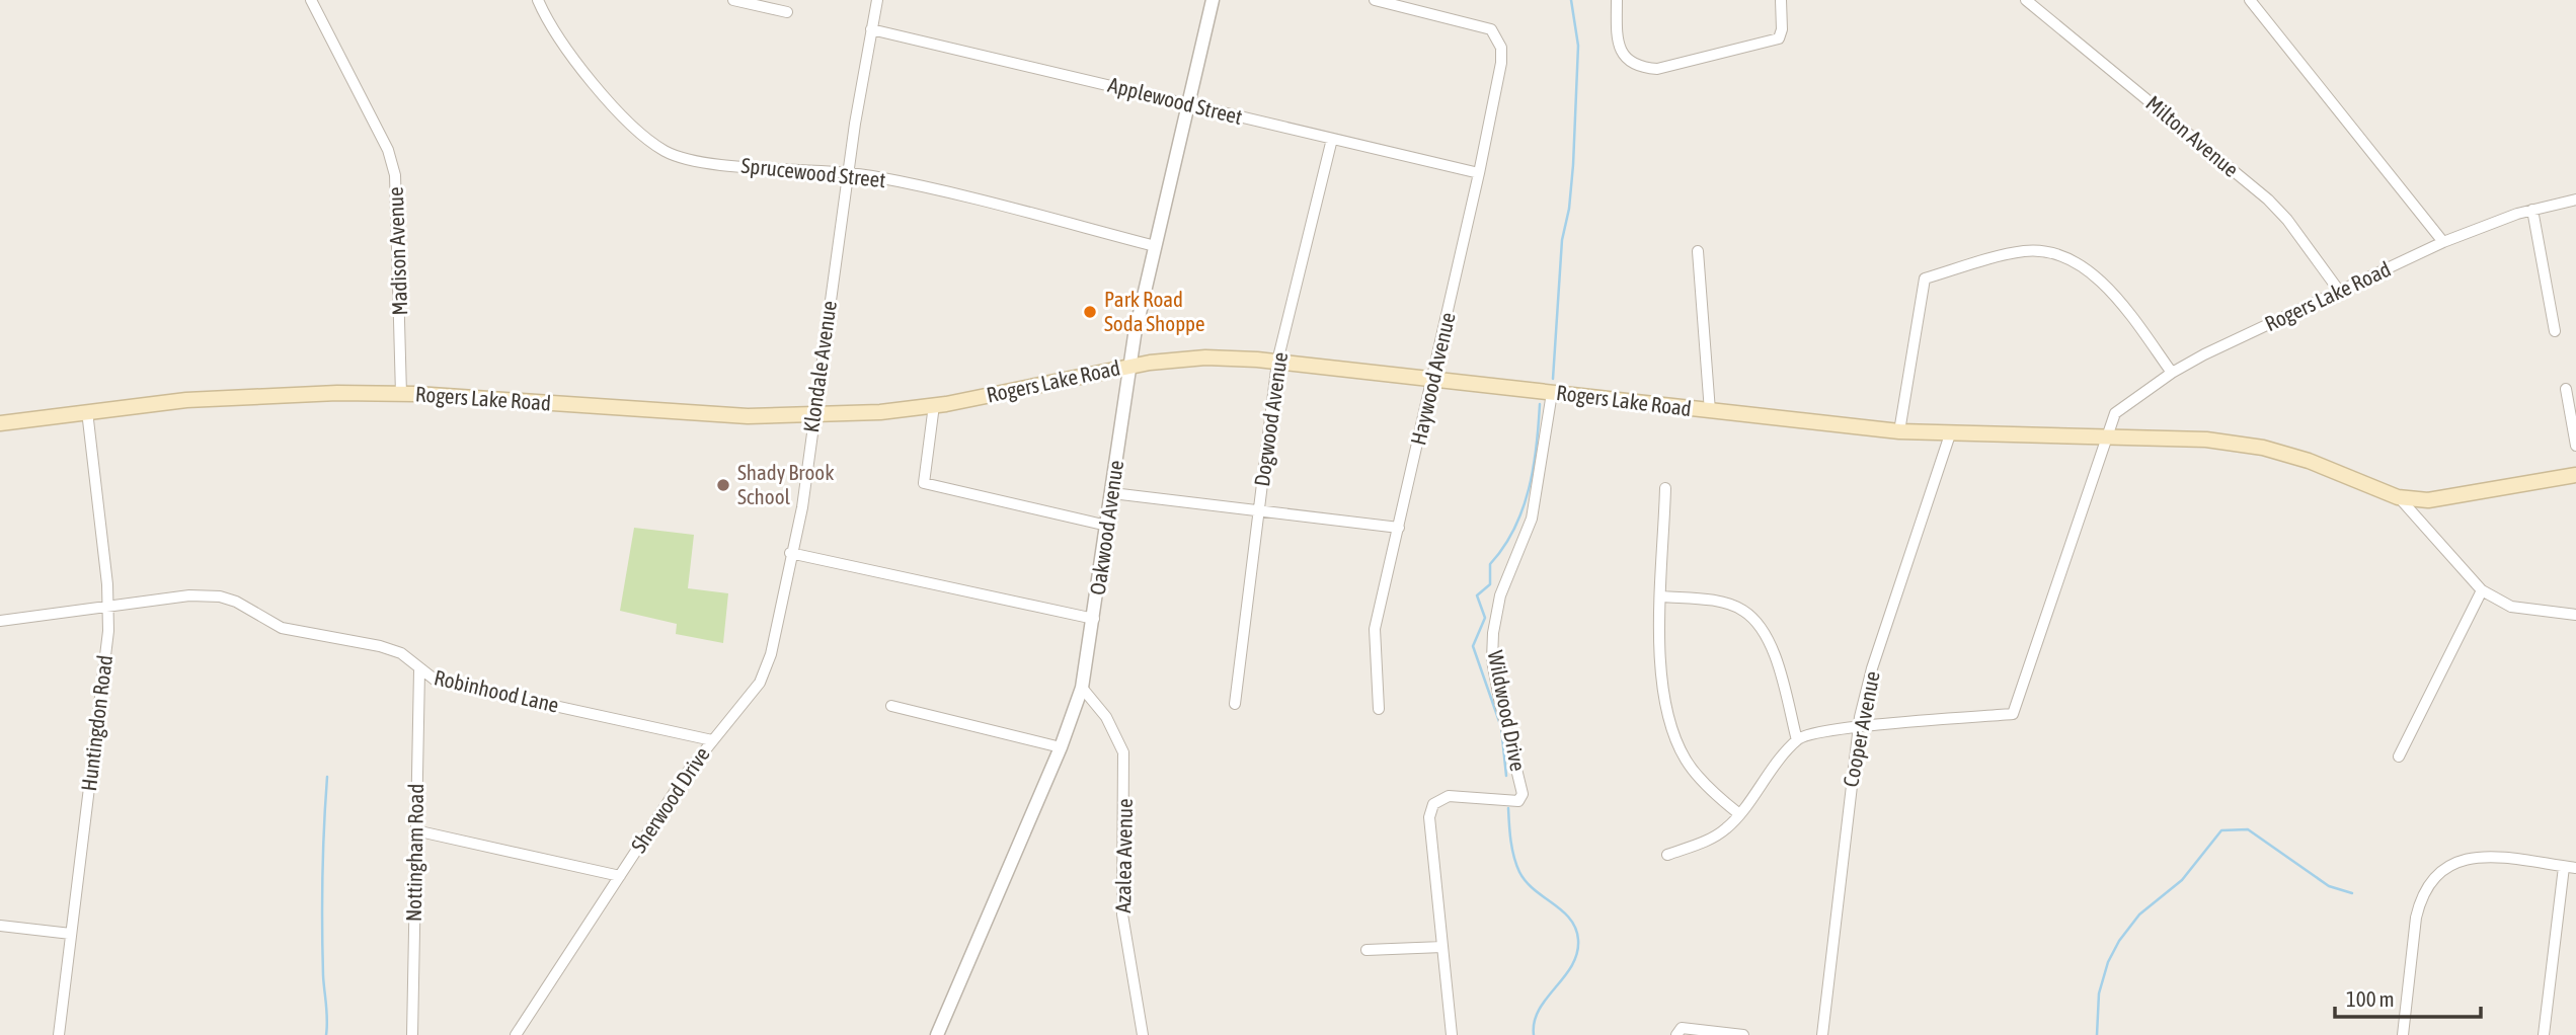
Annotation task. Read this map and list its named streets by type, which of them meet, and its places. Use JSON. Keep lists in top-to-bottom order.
{
  "streets": {
    "main road": ["Rogers Lake Road"],
    "street": [
      "Applewood Street",
      "Milton Avenue",
      "Sprucewood Street",
      "Madison Avenue",
      "Klondale Avenue",
      "Haywood Avenue",
      "Dogwood Avenue",
      "Oakwood Avenue",
      "Robinhood Lane",
      "Wildwood Drive",
      "Huntingdon Road",
      "Cooper Avenue",
      "Sherwood Drive",
      "Nottingham Road",
      "Azalea Avenue"
    ]
  },
  "crossings": [
    ["Applewood Street", "Klondale Avenue"],
    ["Applewood Street", "Haywood Avenue"],
    ["Applewood Street", "Dogwood Avenue"],
    ["Applewood Street", "Oakwood Avenue"],
    ["Milton Avenue", "Rogers Lake Road"],
    ["Sprucewood Street", "Klondale Avenue"],
    ["Sprucewood Street", "Oakwood Avenue"],
    ["Madison Avenue", "Rogers Lake Road"],
    ["Rogers Lake Road", "Klondale Avenue"],
    ["Rogers Lake Road", "Haywood Avenue"],
    ["Rogers Lake Road", "Dogwood Avenue"],
    ["Rogers Lake Road", "Oakwood Avenue"],
    ["Rogers Lake Road", "Wildwood Drive"],
    ["Rogers Lake Road", "Huntingdon Road"],
    ["Rogers Lake Road", "Cooper Avenue"],
    ["Klondale Avenue", "Sherwood Drive"],
    ["Oakwood Avenue", "Azalea Avenue"],
    ["Robinhood Lane", "Huntingdon Road"],
    ["Robinhood Lane", "Sherwood Drive"],
    ["Robinhood Lane", "Nottingham Road"]
  ],
  "places": ["Park Road Soda Shoppe", "Shady Brook School"],
  "scale_bar": "100 m"
}
